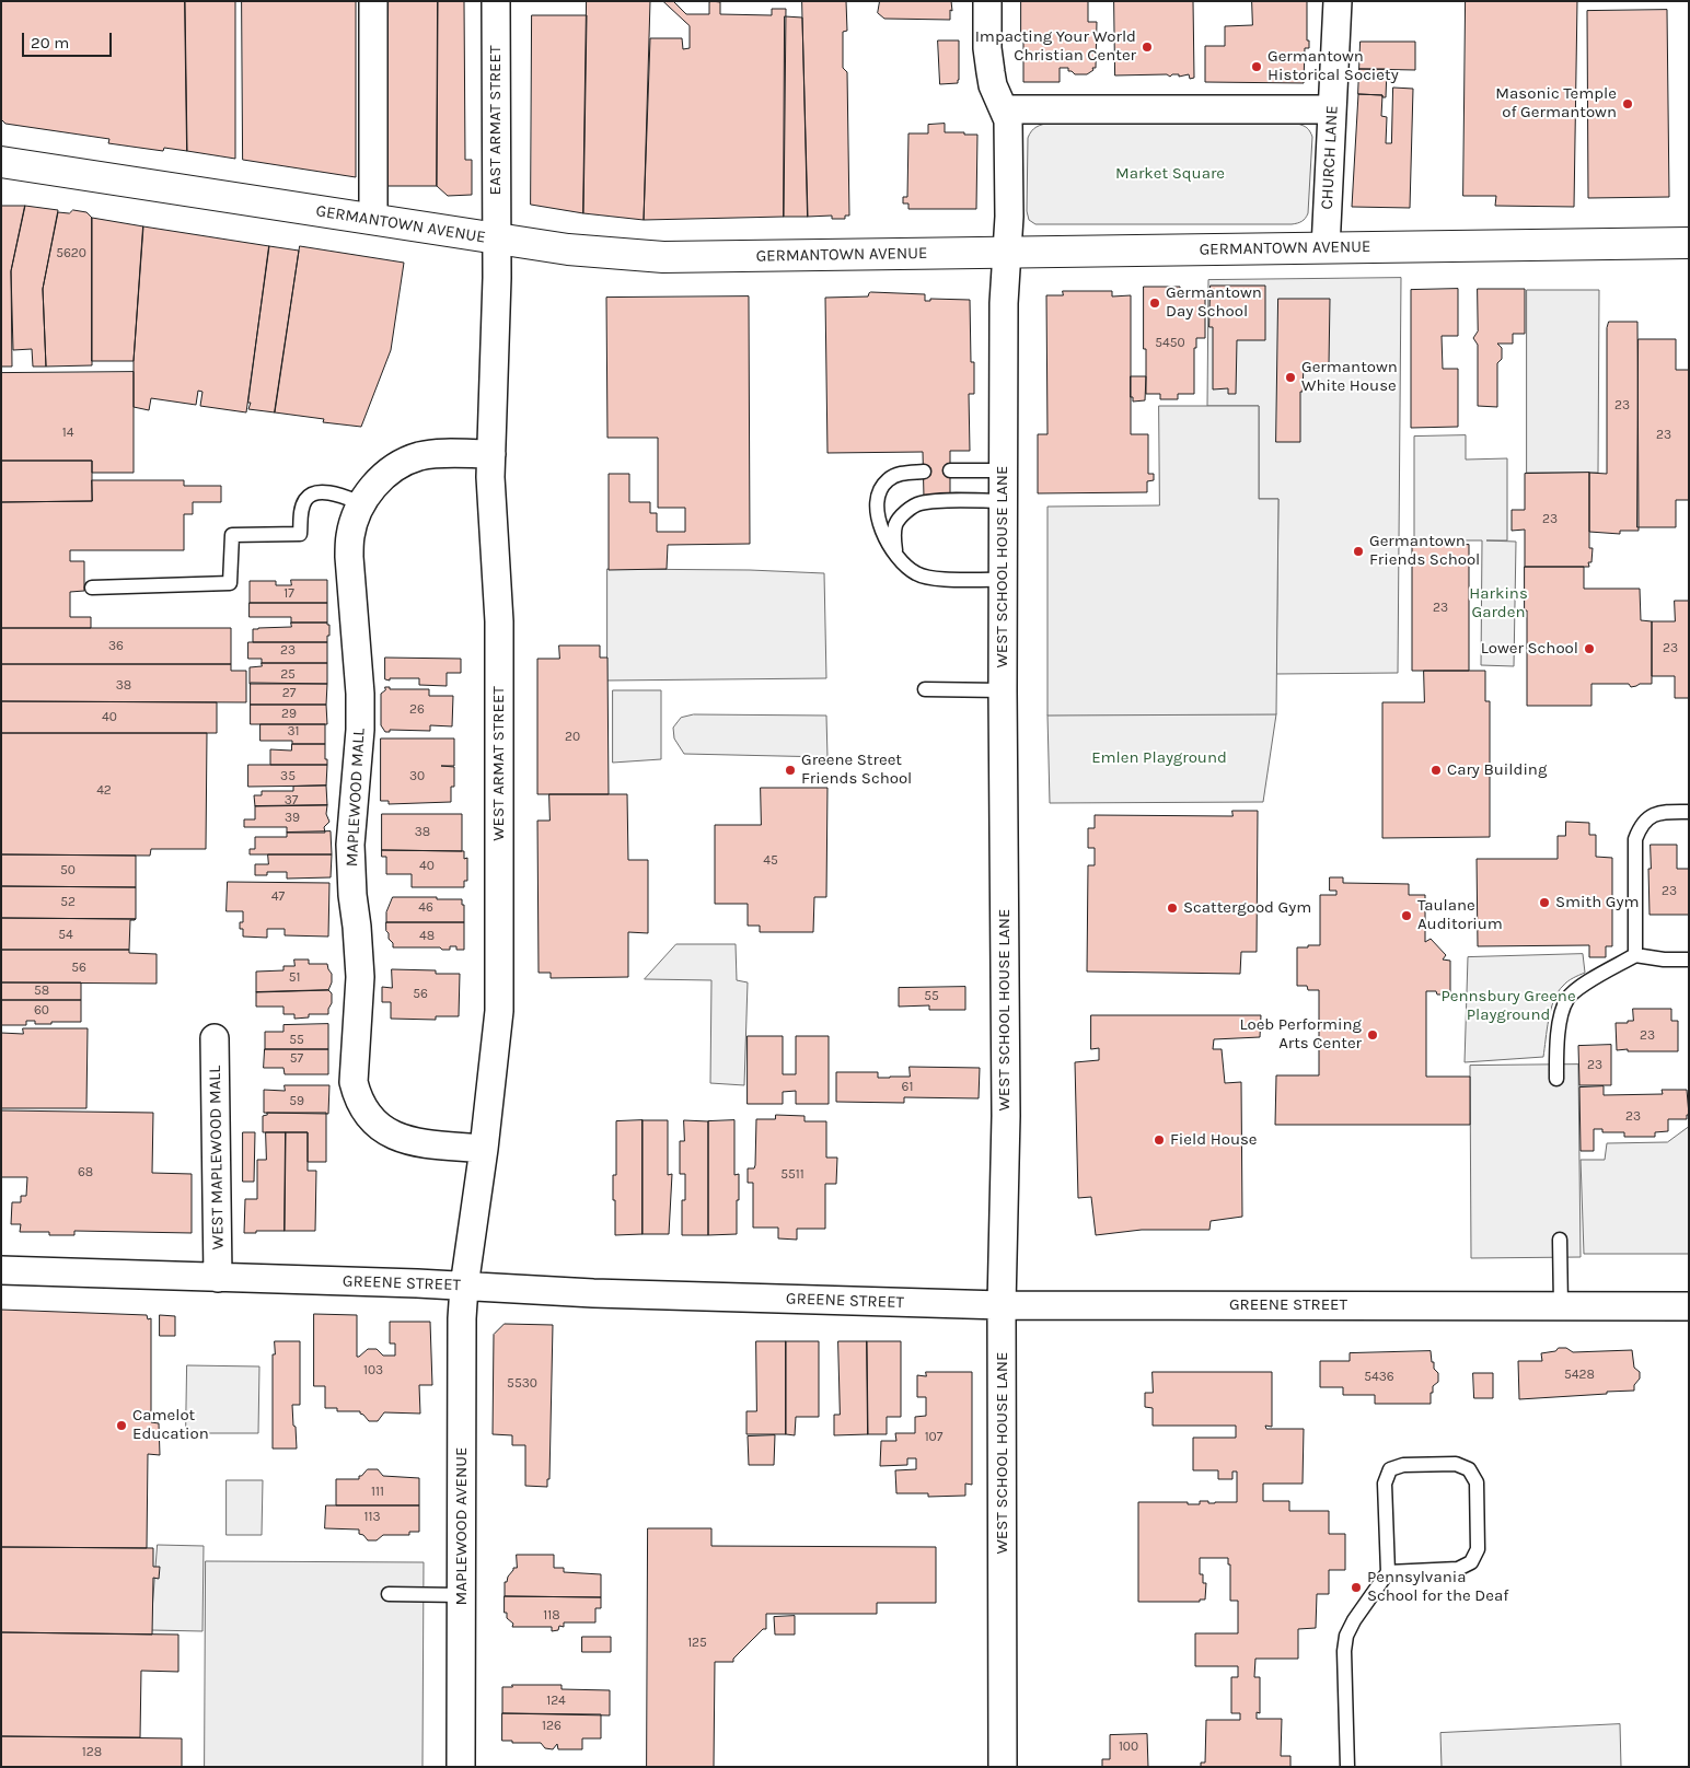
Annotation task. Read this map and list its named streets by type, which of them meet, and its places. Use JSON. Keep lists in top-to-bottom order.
{
  "streets": {
    "main road": ["GERMANTOWN AVENUE"],
    "street": [
      "EAST ARMAT STREET",
      "CHURCH LANE",
      "WEST SCHOOL HOUSE LANE",
      "WEST ARMAT STREET",
      "MAPLEWOOD MALL",
      "WEST MAPLEWOOD MALL",
      "GREENE STREET",
      "MAPLEWOOD AVENUE"
    ]
  },
  "crossings": [
    ["EAST ARMAT STREET", "GERMANTOWN AVENUE"],
    ["EAST ARMAT STREET", "WEST ARMAT STREET"],
    ["CHURCH LANE", "GERMANTOWN AVENUE"],
    ["GERMANTOWN AVENUE", "WEST SCHOOL HOUSE LANE"],
    ["GERMANTOWN AVENUE", "WEST ARMAT STREET"],
    ["WEST SCHOOL HOUSE LANE", "GREENE STREET"],
    ["WEST ARMAT STREET", "MAPLEWOOD MALL"],
    ["WEST ARMAT STREET", "GREENE STREET"],
    ["WEST ARMAT STREET", "MAPLEWOOD AVENUE"],
    ["WEST MAPLEWOOD MALL", "GREENE STREET"],
    ["GREENE STREET", "MAPLEWOOD AVENUE"]
  ],
  "parks": [
    "Market Square",
    "Harkins Garden",
    "Emlen Playground",
    "Pennsbury Greene Playground"
  ],
  "places": [
    "Impacting Your World Christian Center",
    "Germantown Historical Society",
    "Masonic Temple of Germantown",
    "Germantown Day School",
    "Germantown White House",
    "Germantown Friends School",
    "Lower School",
    "Greene Street Friends School",
    "Cary Building",
    "Smith Gym",
    "Scattergood Gym",
    "Taulane Auditorium",
    "Loeb Performing Arts Center",
    "Field House",
    "Camelot Education",
    "Pennsylvania School for the Deaf"
  ],
  "house_numbers": [
    "5620",
    "5450",
    "23",
    "14",
    "23",
    "23",
    "17",
    "23",
    "36",
    "23",
    "23",
    "25",
    "38",
    "27",
    "26",
    "29",
    "40",
    "31",
    "20",
    "35",
    "30",
    "42",
    "37",
    "39",
    "38",
    "45",
    "40",
    "50",
    "23",
    "47",
    "52",
    "46",
    "54",
    "48",
    "56",
    "51",
    "58",
    "56",
    "55",
    "60",
    "23",
    "55",
    "57",
    "23",
    "61",
    "59",
    "23",
    "68",
    "5511",
    "103",
    "5428",
    "5436",
    "5530",
    "107",
    "111",
    "113",
    "118",
    "125",
    "124",
    "126",
    "100",
    "128"
  ],
  "scale_bar": "20 m"
}
